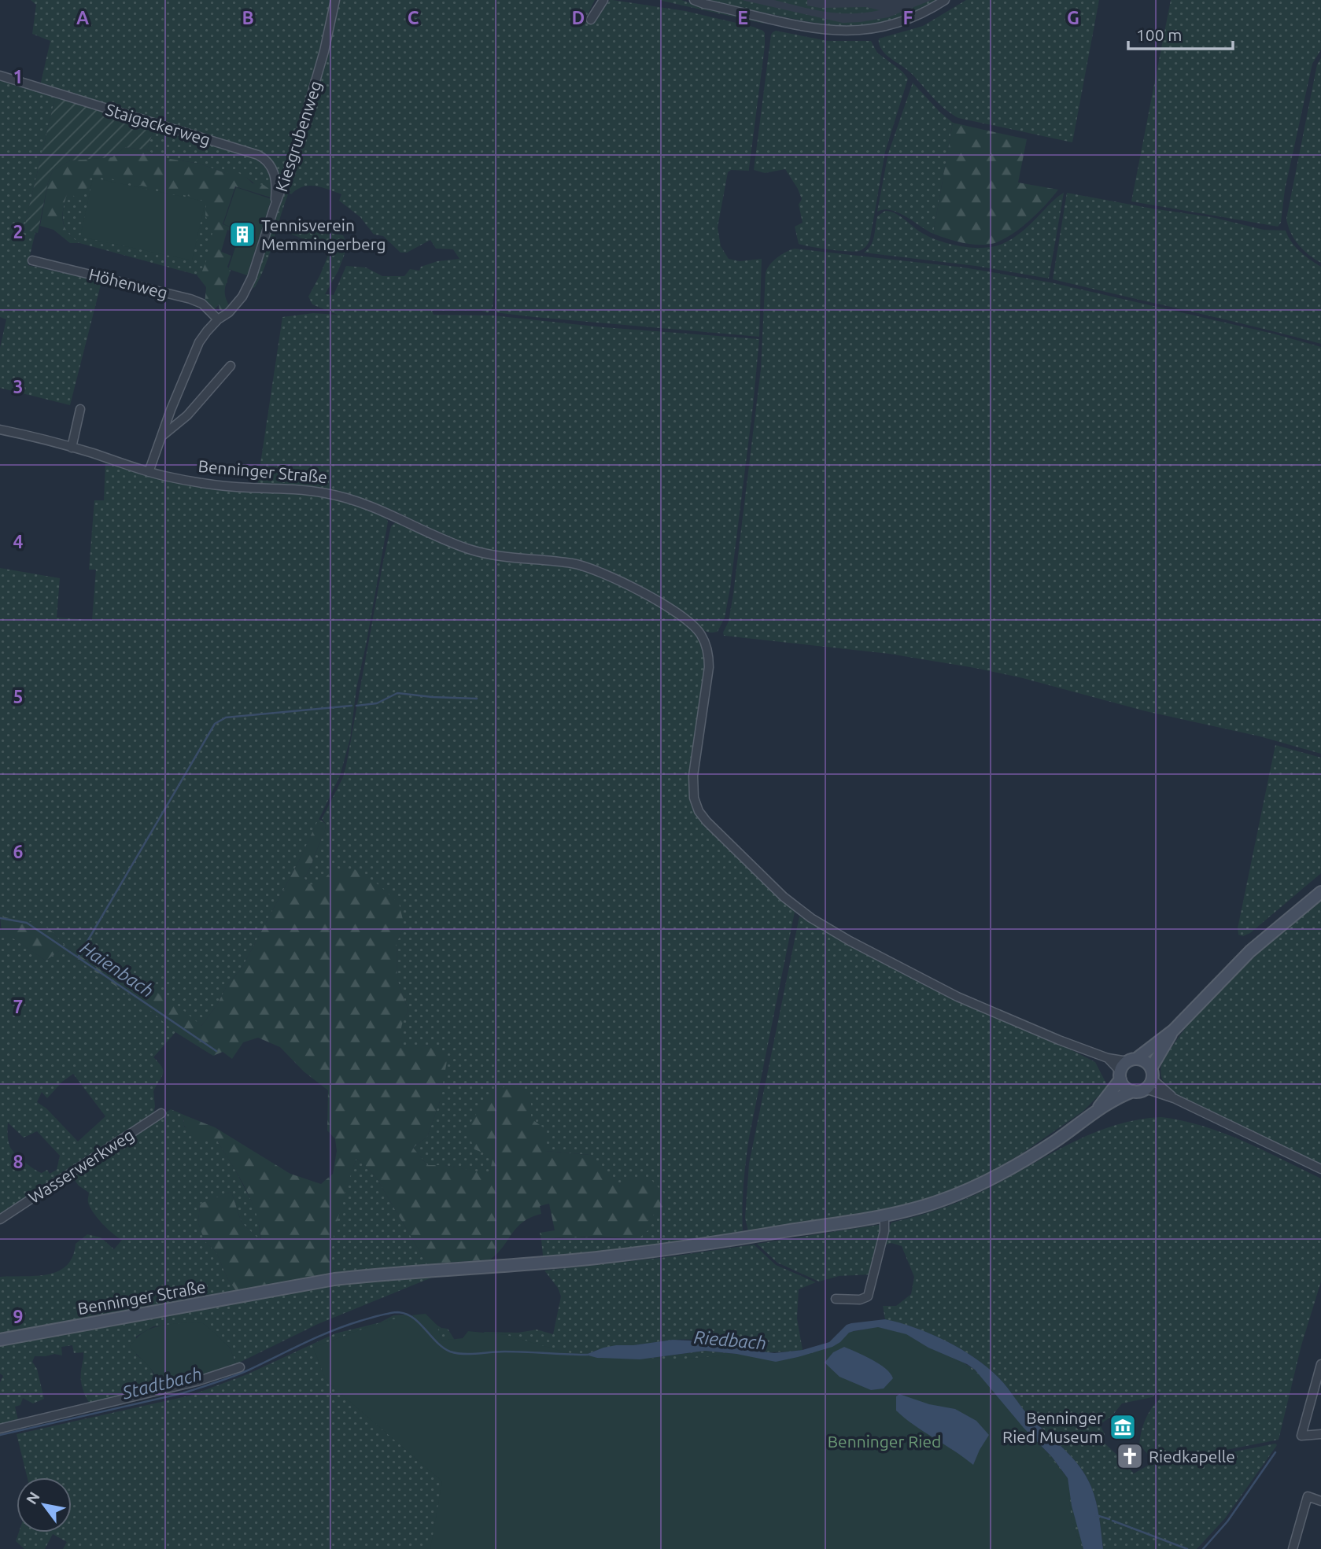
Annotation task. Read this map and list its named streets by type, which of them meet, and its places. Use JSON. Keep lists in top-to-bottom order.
{
  "streets": {
    "main road": ["Benninger Straße"],
    "street": [
      "Staigackerweg",
      "Kiesgrubenweg",
      "Höhenweg",
      "Wasserwerkweg"
    ]
  },
  "crossings": [
    ["Staigackerweg", "Kiesgrubenweg"],
    ["Kiesgrubenweg", "Höhenweg"],
    ["Kiesgrubenweg", "Benninger Straße"]
  ],
  "water": ["Haienbach", "Riedbach", "Stadtbach"],
  "parks": ["Benninger Ried"],
  "places": {
    "building": ["Tennisverein Memmingerberg"],
    "museum": ["Benninger Ried Museum"],
    "church": ["Riedkapelle"]
  },
  "scale_bar": "100 m",
  "north": "top left",
  "grid": {
    "columns": [
      "A",
      "B",
      "C",
      "D",
      "E",
      "F",
      "G"
    ],
    "rows": [
      "1",
      "2",
      "3",
      "4",
      "5",
      "6",
      "7",
      "8",
      "9"
    ]
  }
}
